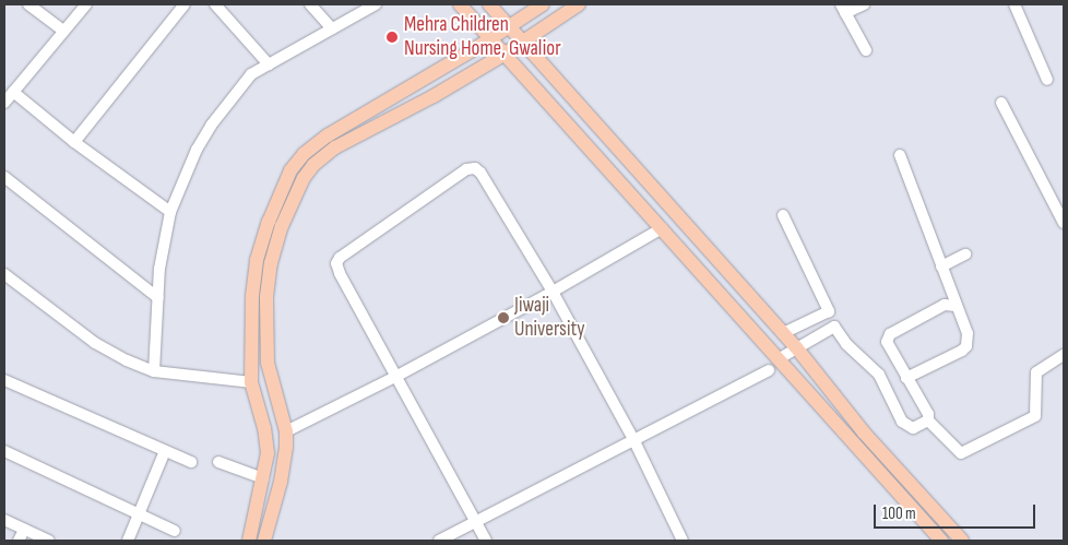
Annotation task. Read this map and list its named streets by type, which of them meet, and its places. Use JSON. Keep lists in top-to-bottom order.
{
  "places": ["Mehra Children Nursing Home, Gwalior", "Jiwaji University"],
  "scale_bar": "100 m"
}
